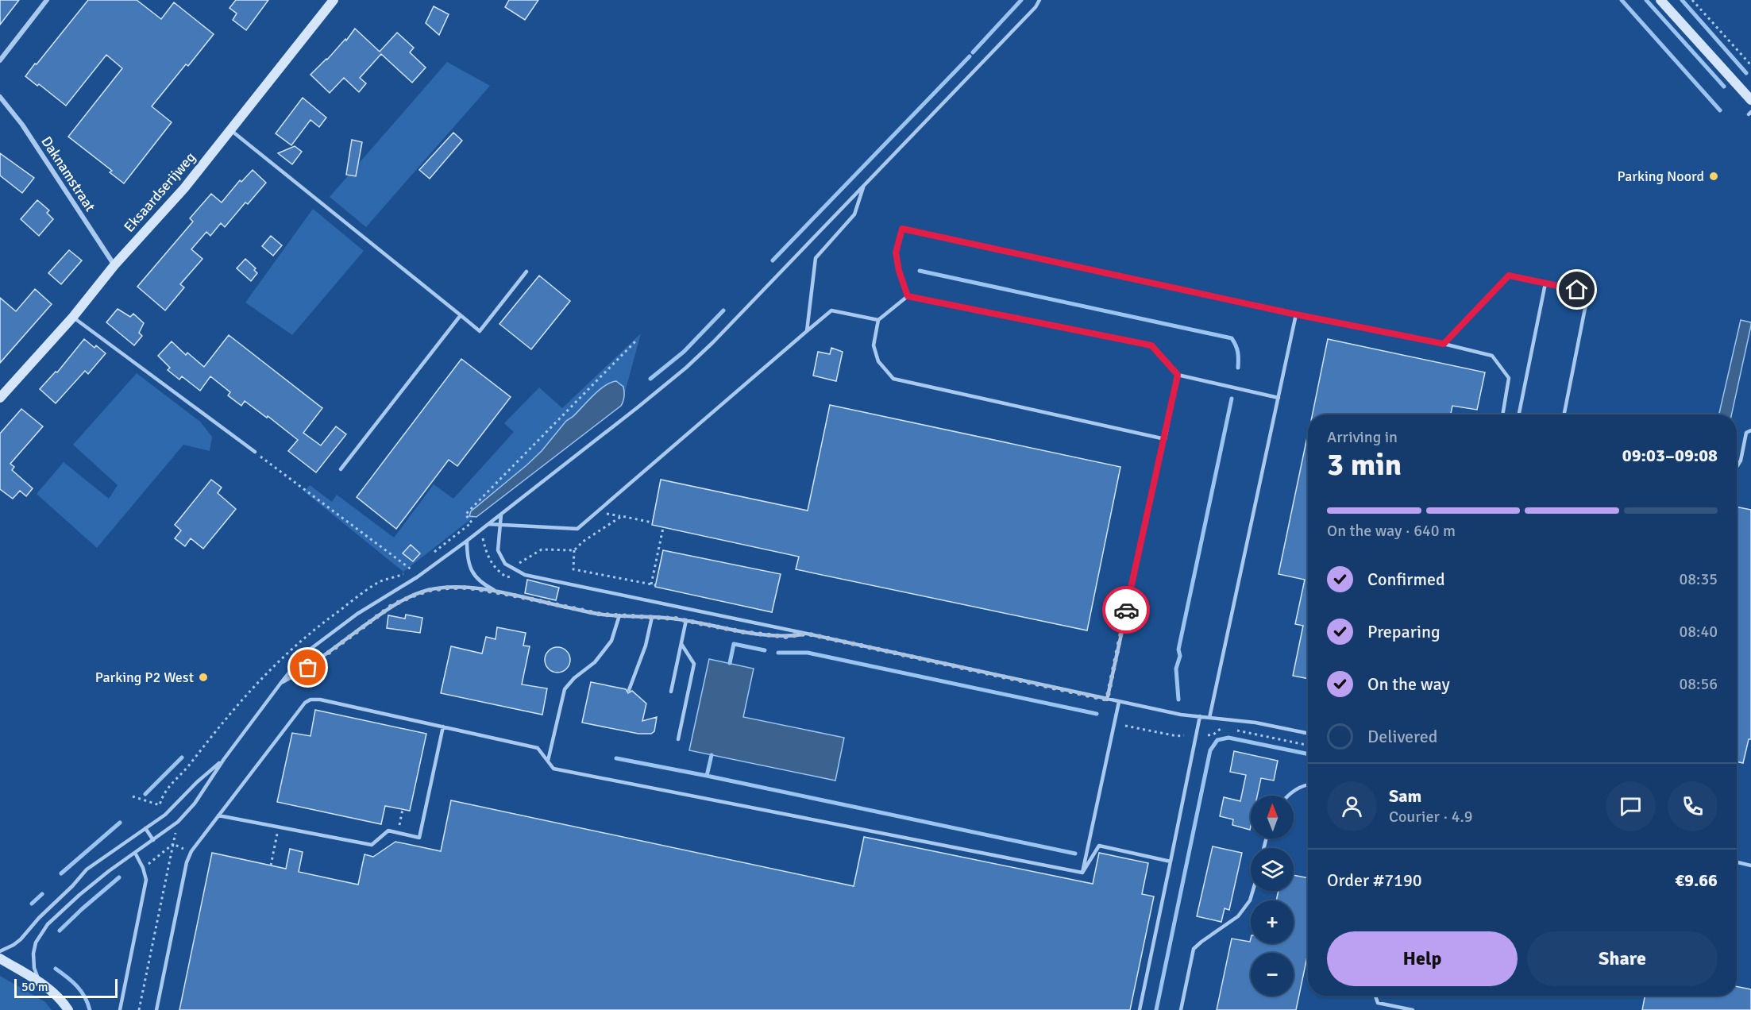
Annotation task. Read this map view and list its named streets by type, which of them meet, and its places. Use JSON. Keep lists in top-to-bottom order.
{
  "streets": {
    "street": ["Daknamstraat", "Eksaardserijweg"]
  },
  "crossings": [
    ["Daknamstraat", "Eksaardserijweg"]
  ],
  "places": ["Parking Noord", "Parking P2 West"],
  "scale_bar": "50 m",
  "north": "top",
  "page": {
    "heading": ["3 min", "Arriving in", "09:03–09:08"],
    "panel": [
      "Sam",
      "Courier · 4.9",
      "Order #7190",
      "€9.66"
    ],
    "bar": "On the way · 640 m",
    "list": [
      ["Confirmed", "08:35"],
      ["Preparing", "08:40"],
      ["On the way", "08:56"],
      "Delivered"
    ],
    "map_buttons": ["+", "−"],
    "buttons": ["Help", "Share"],
    "scale": "50 m"
  }
}
